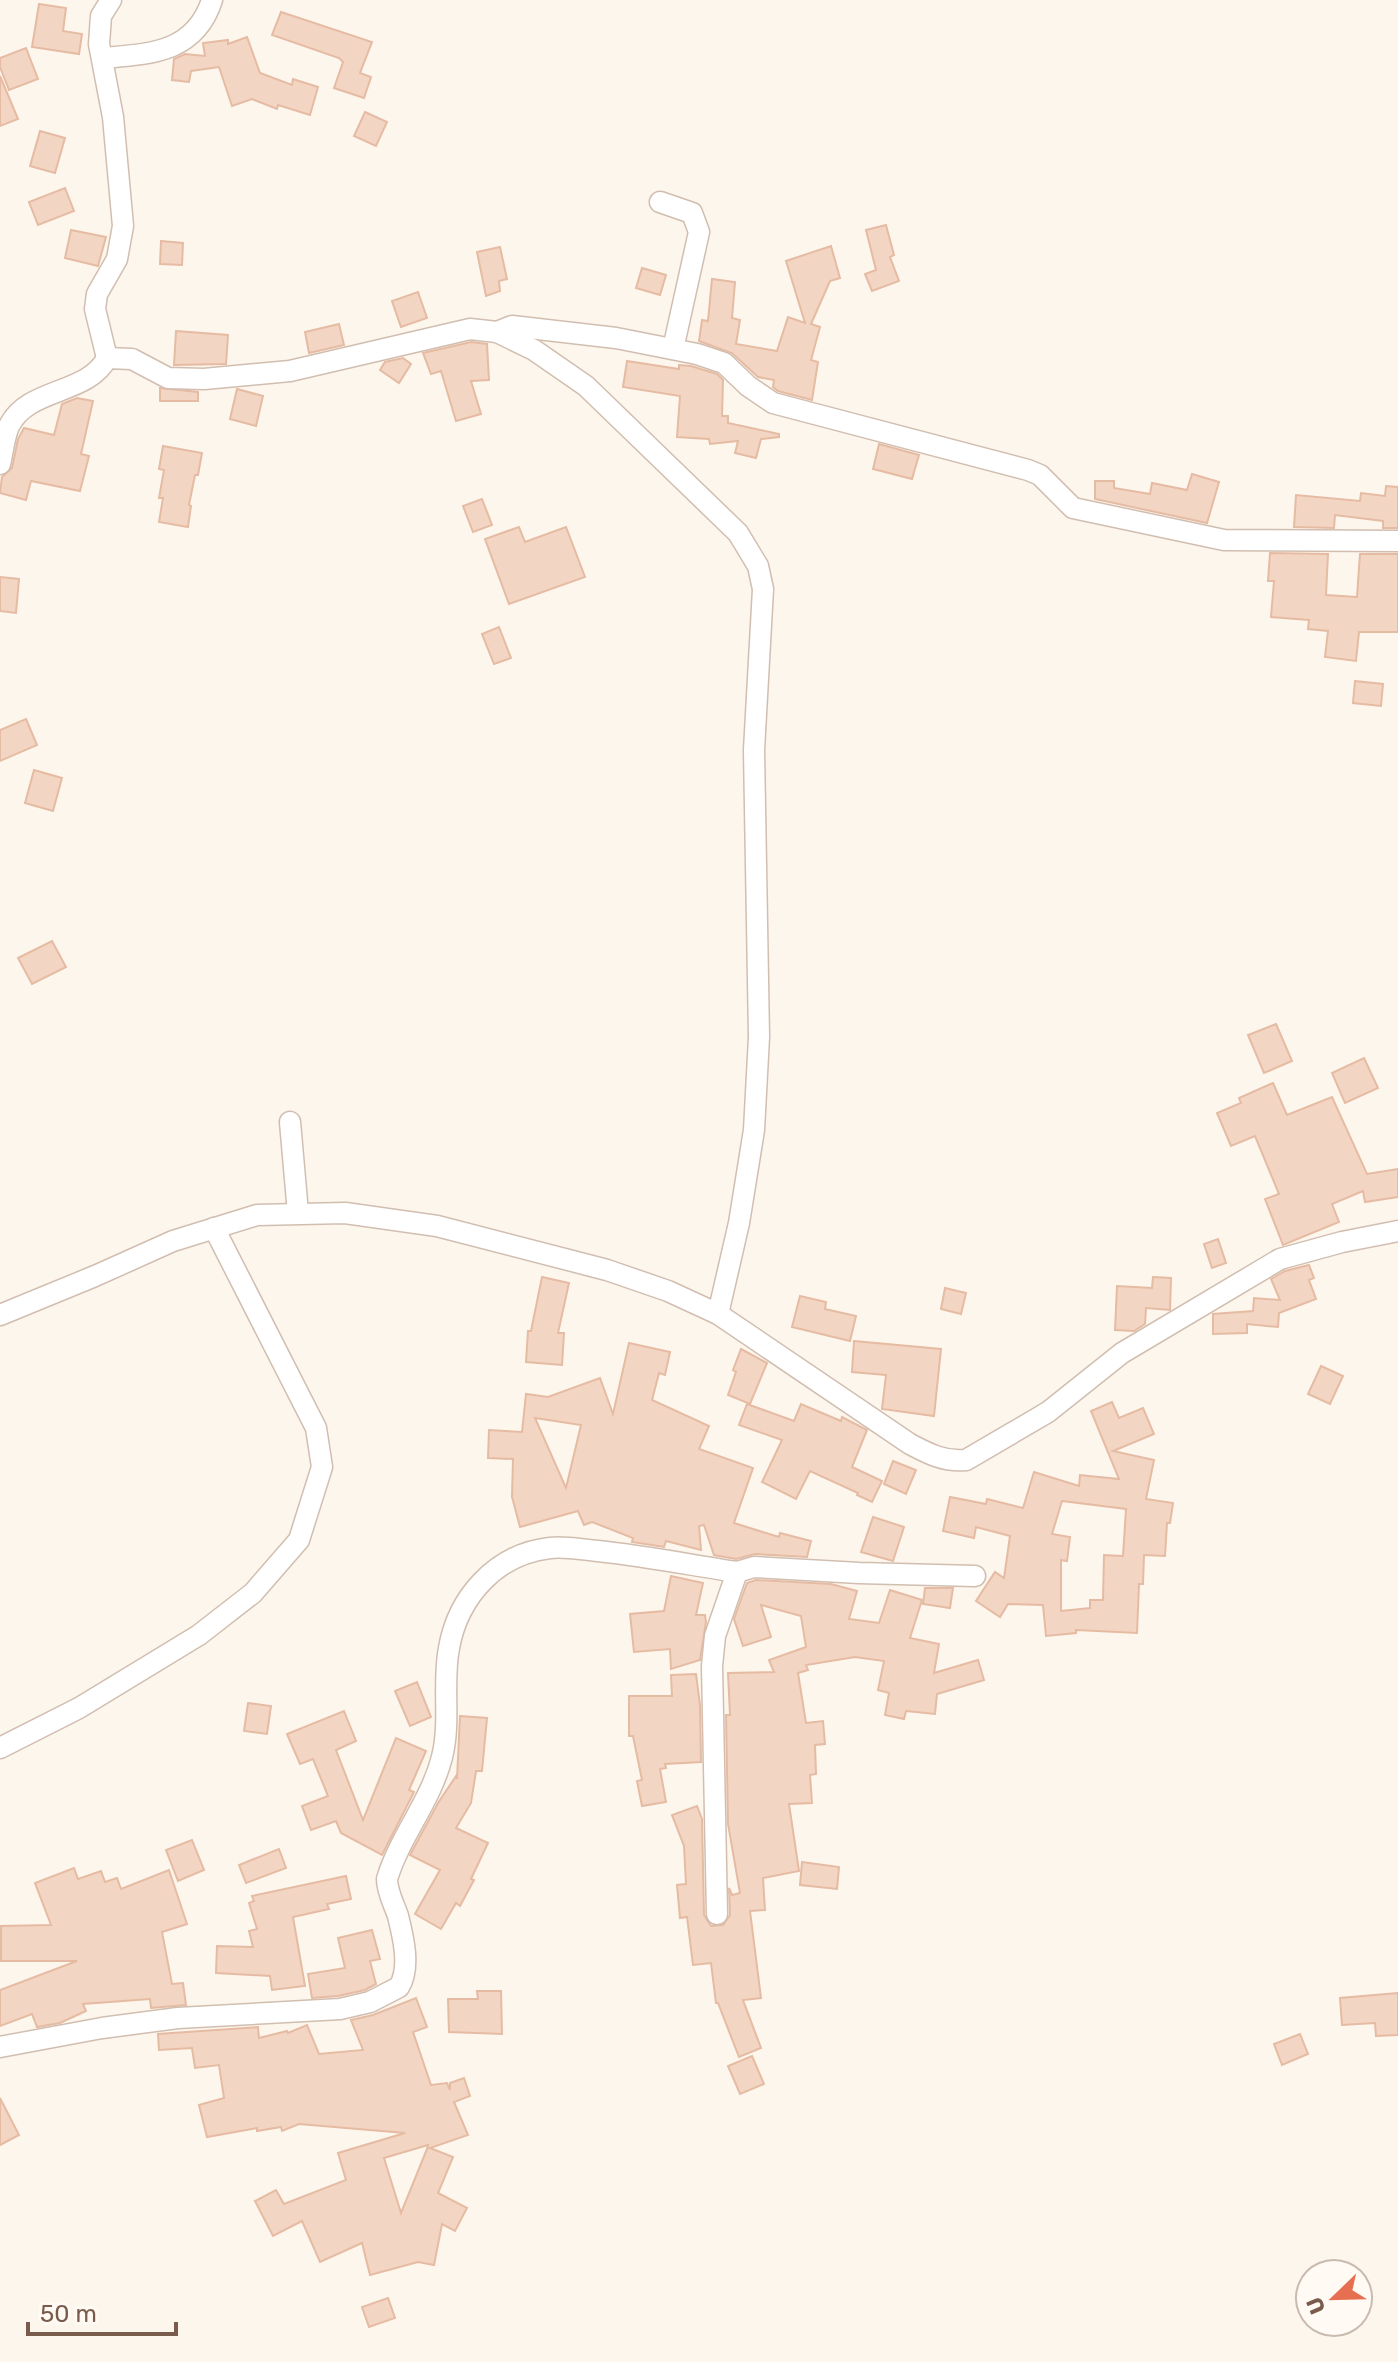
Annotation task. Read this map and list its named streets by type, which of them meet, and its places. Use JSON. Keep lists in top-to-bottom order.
{
  "scale_bar": "50 m",
  "north": "bottom left"
}
